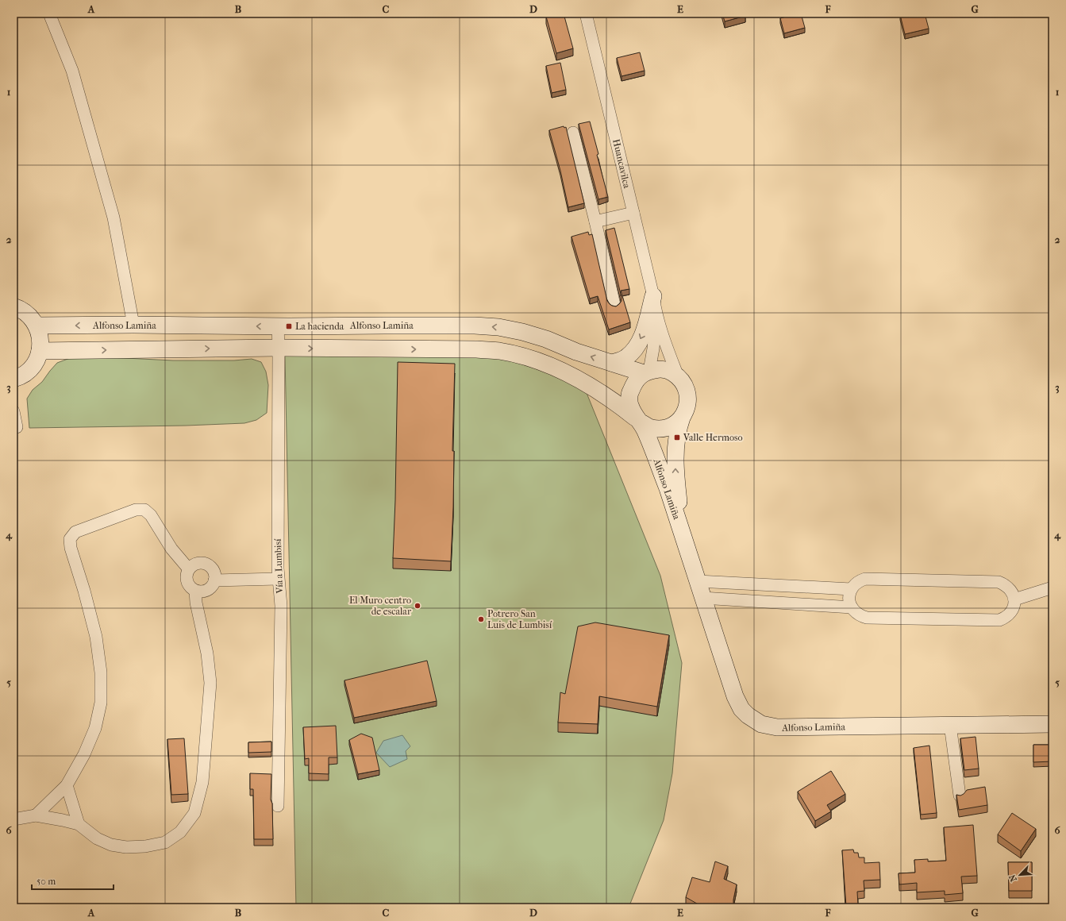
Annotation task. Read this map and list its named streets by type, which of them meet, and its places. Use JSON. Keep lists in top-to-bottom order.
{
  "streets": {
    "street": ["Huancavilca", "Alfonso Lamiña", "Vía a Lumbisí"]
  },
  "crossings": [
    ["Huancavilca", "Alfonso Lamiña"],
    ["Alfonso Lamiña", "Vía a Lumbisí"]
  ],
  "places": {
    "transit": ["La hacienda", "Valle Hermoso"],
    "other": ["El Muro centro de escalar", "Potrero San Luis de Lumbisí"]
  },
  "scale_bar": "50 m",
  "north": "bottom left",
  "grid": {
    "columns": [
      "A",
      "B",
      "C",
      "D",
      "E",
      "F",
      "G"
    ],
    "rows": [
      "1",
      "2",
      "3",
      "4",
      "5",
      "6"
    ]
  }
}
